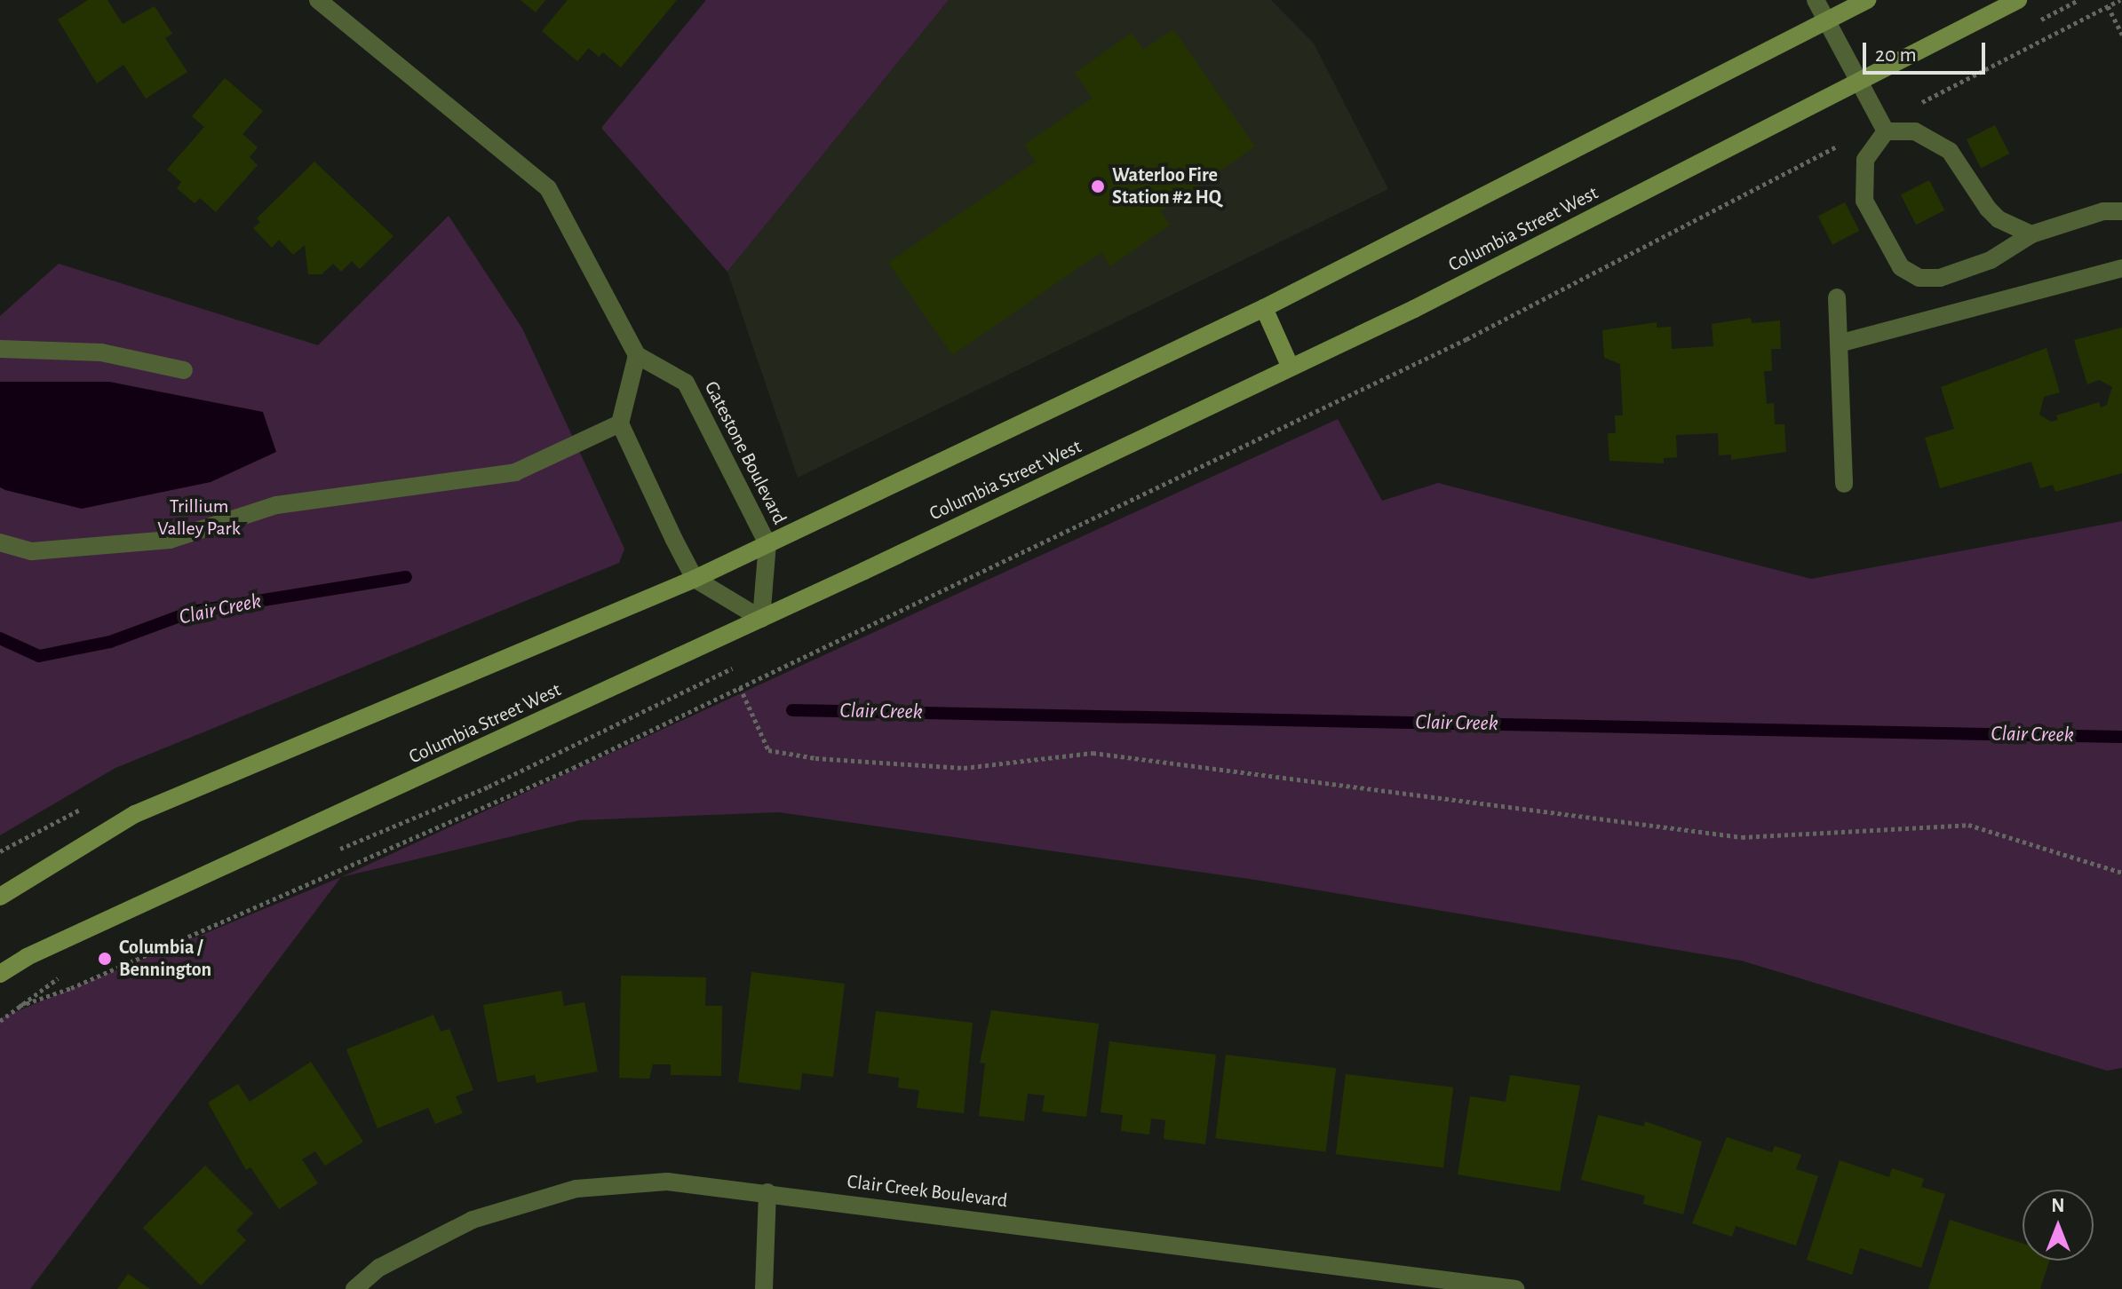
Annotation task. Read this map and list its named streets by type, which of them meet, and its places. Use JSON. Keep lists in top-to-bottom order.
{
  "streets": {
    "main road": ["Columbia Street West"],
    "street": ["Gatestone Boulevard", "Clair Creek Boulevard"]
  },
  "crossings": [
    ["Columbia Street West", "Gatestone Boulevard"]
  ],
  "water": ["Clair Creek"],
  "parks": ["Trillium Valley Park"],
  "places": ["Waterloo Fire Station #2 HQ", "Columbia / Bennington"],
  "scale_bar": "20 m",
  "north": "top"
}
